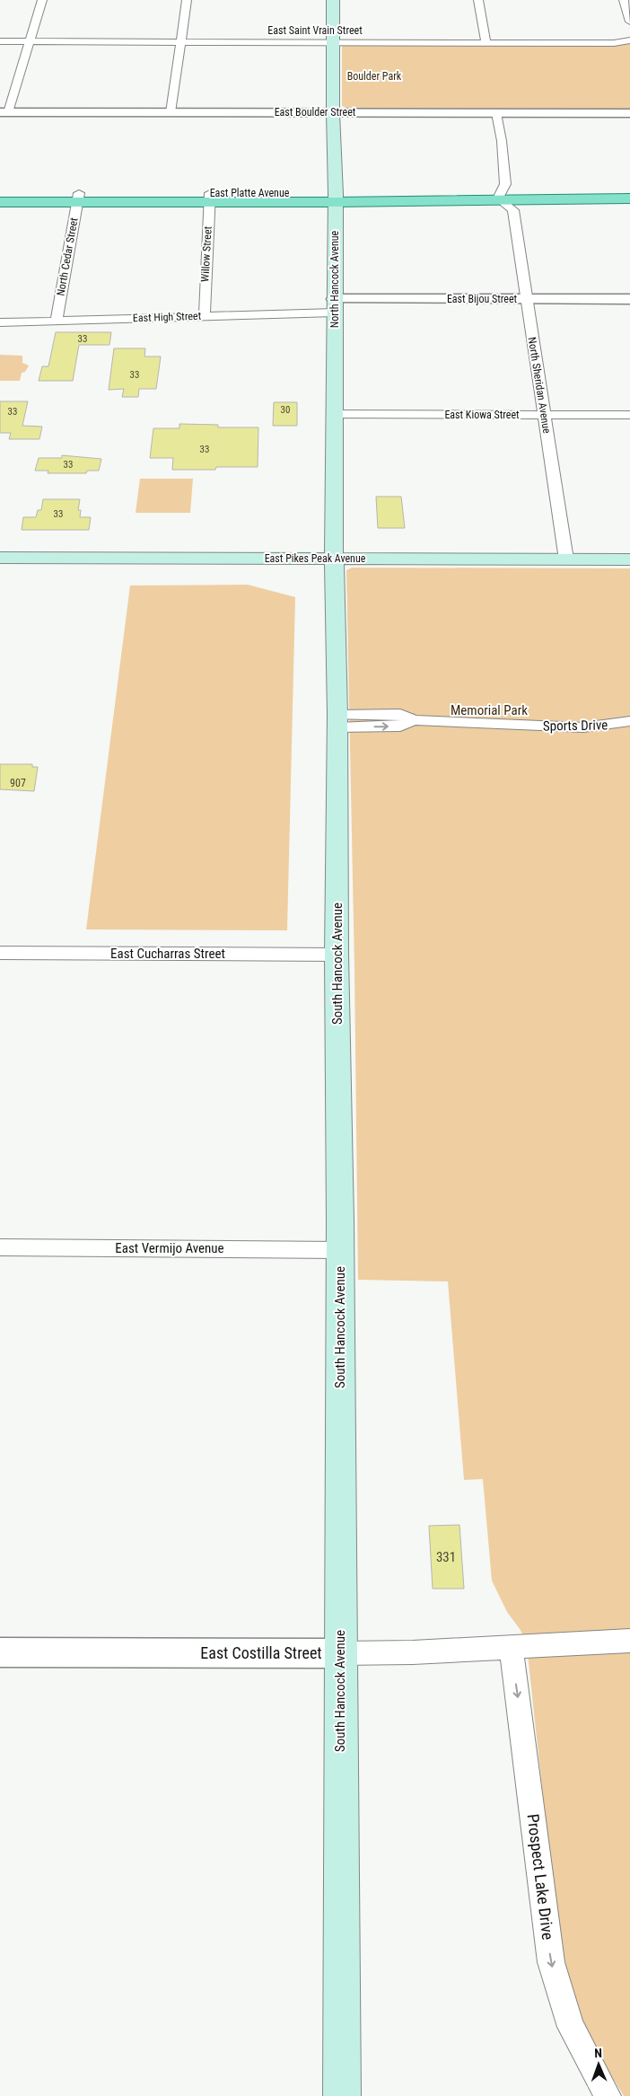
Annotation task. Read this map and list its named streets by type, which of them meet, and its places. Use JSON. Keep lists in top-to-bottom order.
{
  "streets": {
    "main road": [
      "East Platte Avenue",
      "North Hancock Avenue",
      "East Pikes Peak Avenue",
      "South Hancock Avenue"
    ],
    "street": [
      "East Saint Vrain Street",
      "East Boulder Street",
      "Willow Street",
      "North Cedar Street",
      "East Bijou Street",
      "East High Street",
      "North Sheridan Avenue",
      "East Kiowa Street",
      "Sports Drive",
      "East Cucharras Street",
      "East Vermijo Avenue",
      "East Costilla Street",
      "Prospect Lake Drive"
    ]
  },
  "crossings": [
    ["East Saint Vrain Street", "North Hancock Avenue"],
    ["East Boulder Street", "North Hancock Avenue"],
    ["East Platte Avenue", "Willow Street"],
    ["East Platte Avenue", "North Cedar Street"],
    ["East Platte Avenue", "North Hancock Avenue"],
    ["Willow Street", "East High Street"],
    ["North Cedar Street", "East High Street"],
    ["North Hancock Avenue", "East Bijou Street"],
    ["North Hancock Avenue", "East High Street"],
    ["North Hancock Avenue", "East Kiowa Street"],
    ["North Hancock Avenue", "East Pikes Peak Avenue"],
    ["North Hancock Avenue", "South Hancock Avenue"],
    ["East Bijou Street", "East High Street"],
    ["East Bijou Street", "North Sheridan Avenue"],
    ["North Sheridan Avenue", "East Kiowa Street"],
    ["North Sheridan Avenue", "East Pikes Peak Avenue"],
    ["East Pikes Peak Avenue", "South Hancock Avenue"],
    ["Sports Drive", "South Hancock Avenue"],
    ["East Cucharras Street", "South Hancock Avenue"],
    ["South Hancock Avenue", "East Vermijo Avenue"],
    ["South Hancock Avenue", "East Costilla Street"],
    ["East Costilla Street", "Prospect Lake Drive"]
  ],
  "one_way": ["Prospect Lake Drive"],
  "parks": ["Boulder Park", "Memorial Park"],
  "house_numbers": [
    "33",
    "33",
    "30",
    "33",
    "33",
    "33",
    "33",
    "907",
    "331"
  ],
  "north": "top"
}
